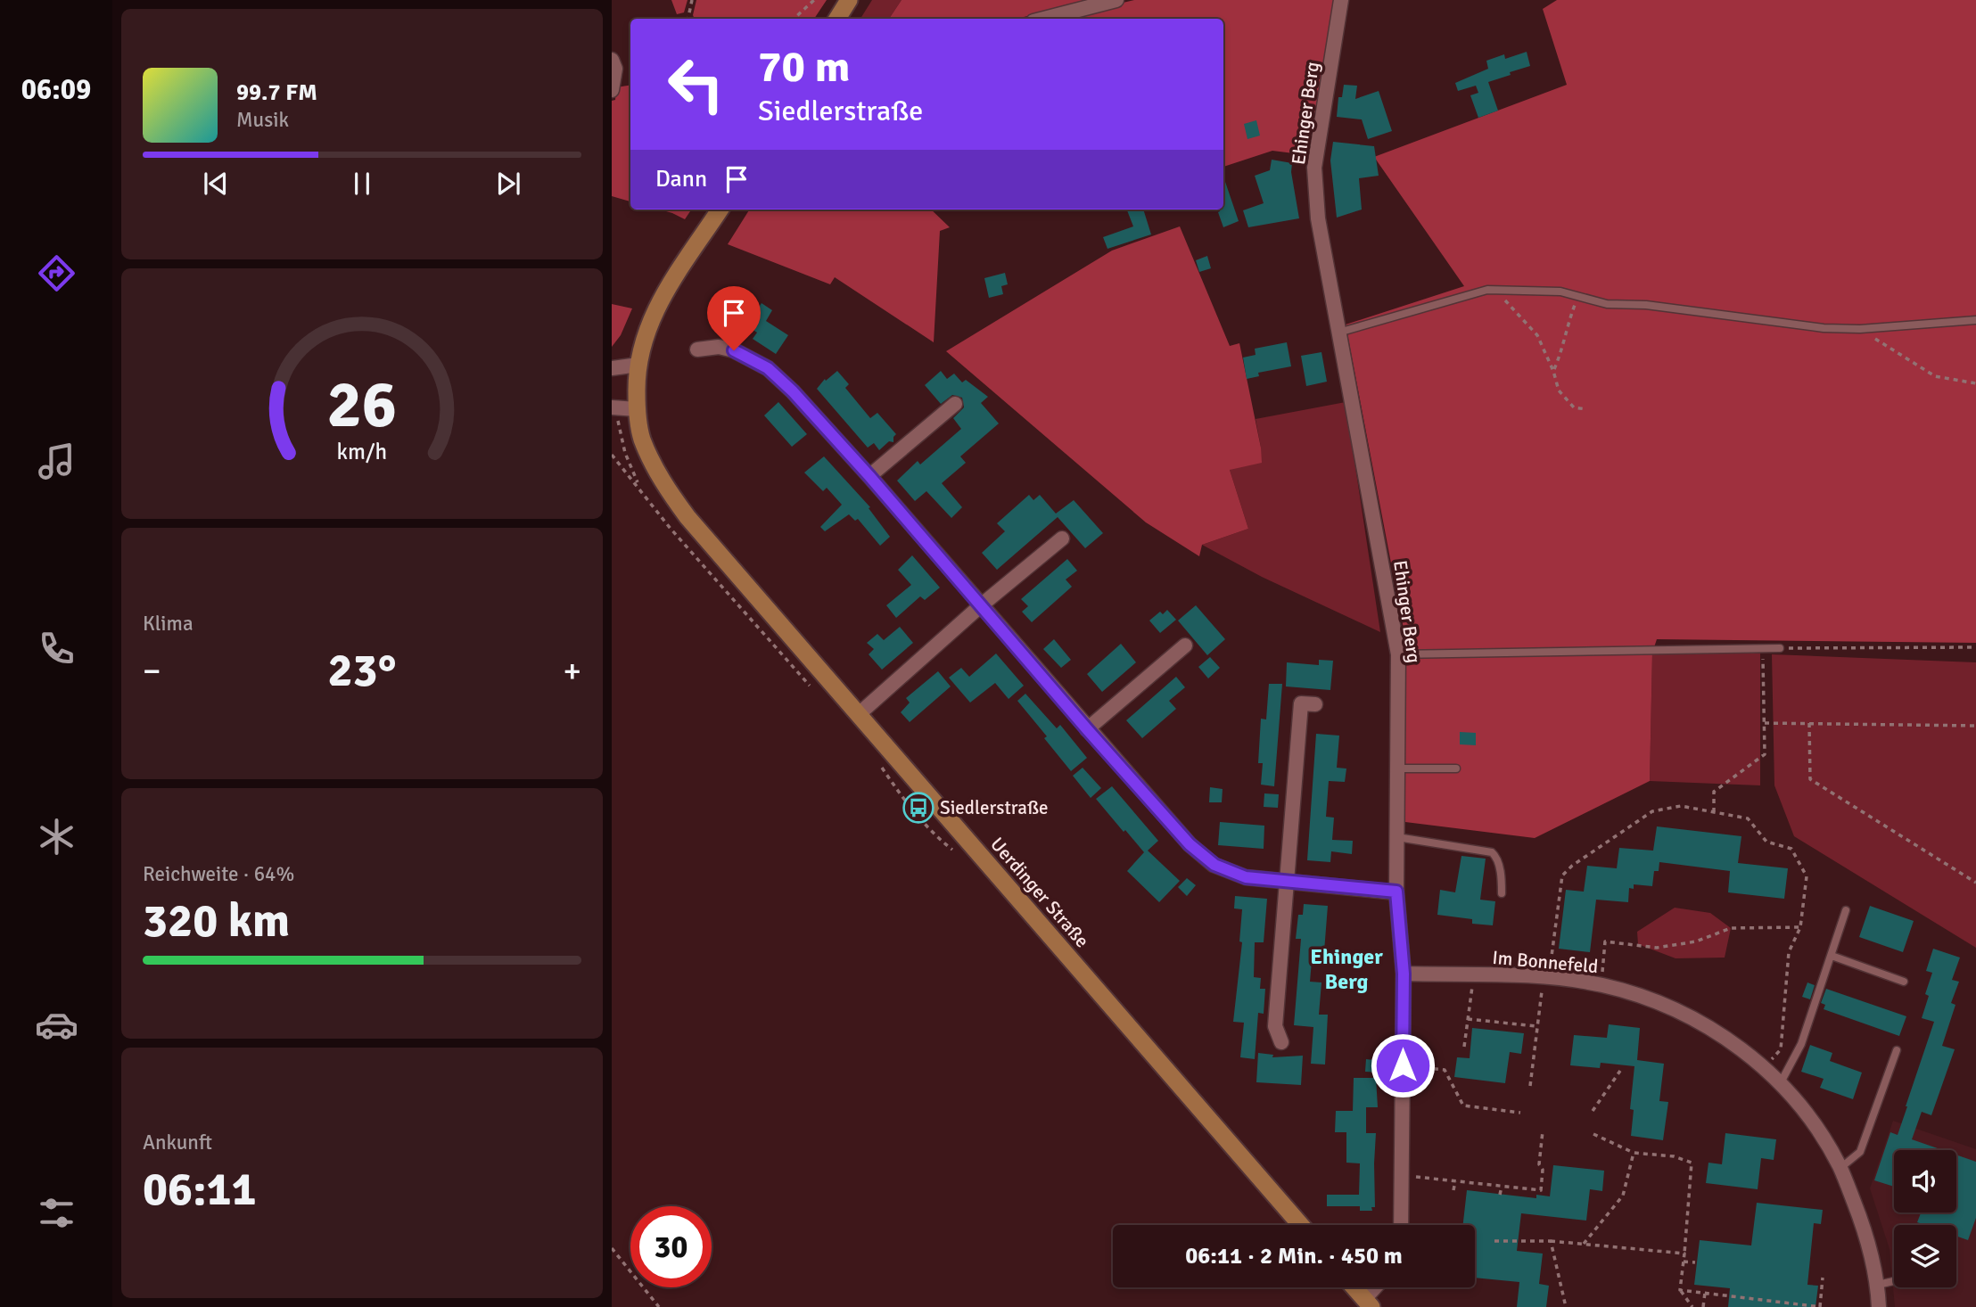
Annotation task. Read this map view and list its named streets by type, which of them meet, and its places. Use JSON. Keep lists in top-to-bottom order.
{
  "streets": {
    "main road": ["Uerdinger Straße"],
    "street": ["Ehinger Berg", "Im Bonnefeld"]
  },
  "crossings": [
    ["Ehinger Berg", "Im Bonnefeld"]
  ],
  "districts": ["Ehinger Berg"],
  "places": {
    "bus stop": ["Siedlerstraße"]
  },
  "page": {
    "tabs": "06:09",
    "turn": ["70 m", "Siedlerstraße"],
    "song": ["99.7 FM", "Musik"],
    "then": "Dann",
    "tile": [
      "Klima",
      ["Reichweite · 64%", "320 km"],
      ["Ankunft", "06:11"]
    ],
    "heat": ["−", "23°", "+"],
    "limit": "30",
    "trip": "06:11 · 2 Min. · 450 m",
    "gauge": ["26", "km/h"]
  }
}
